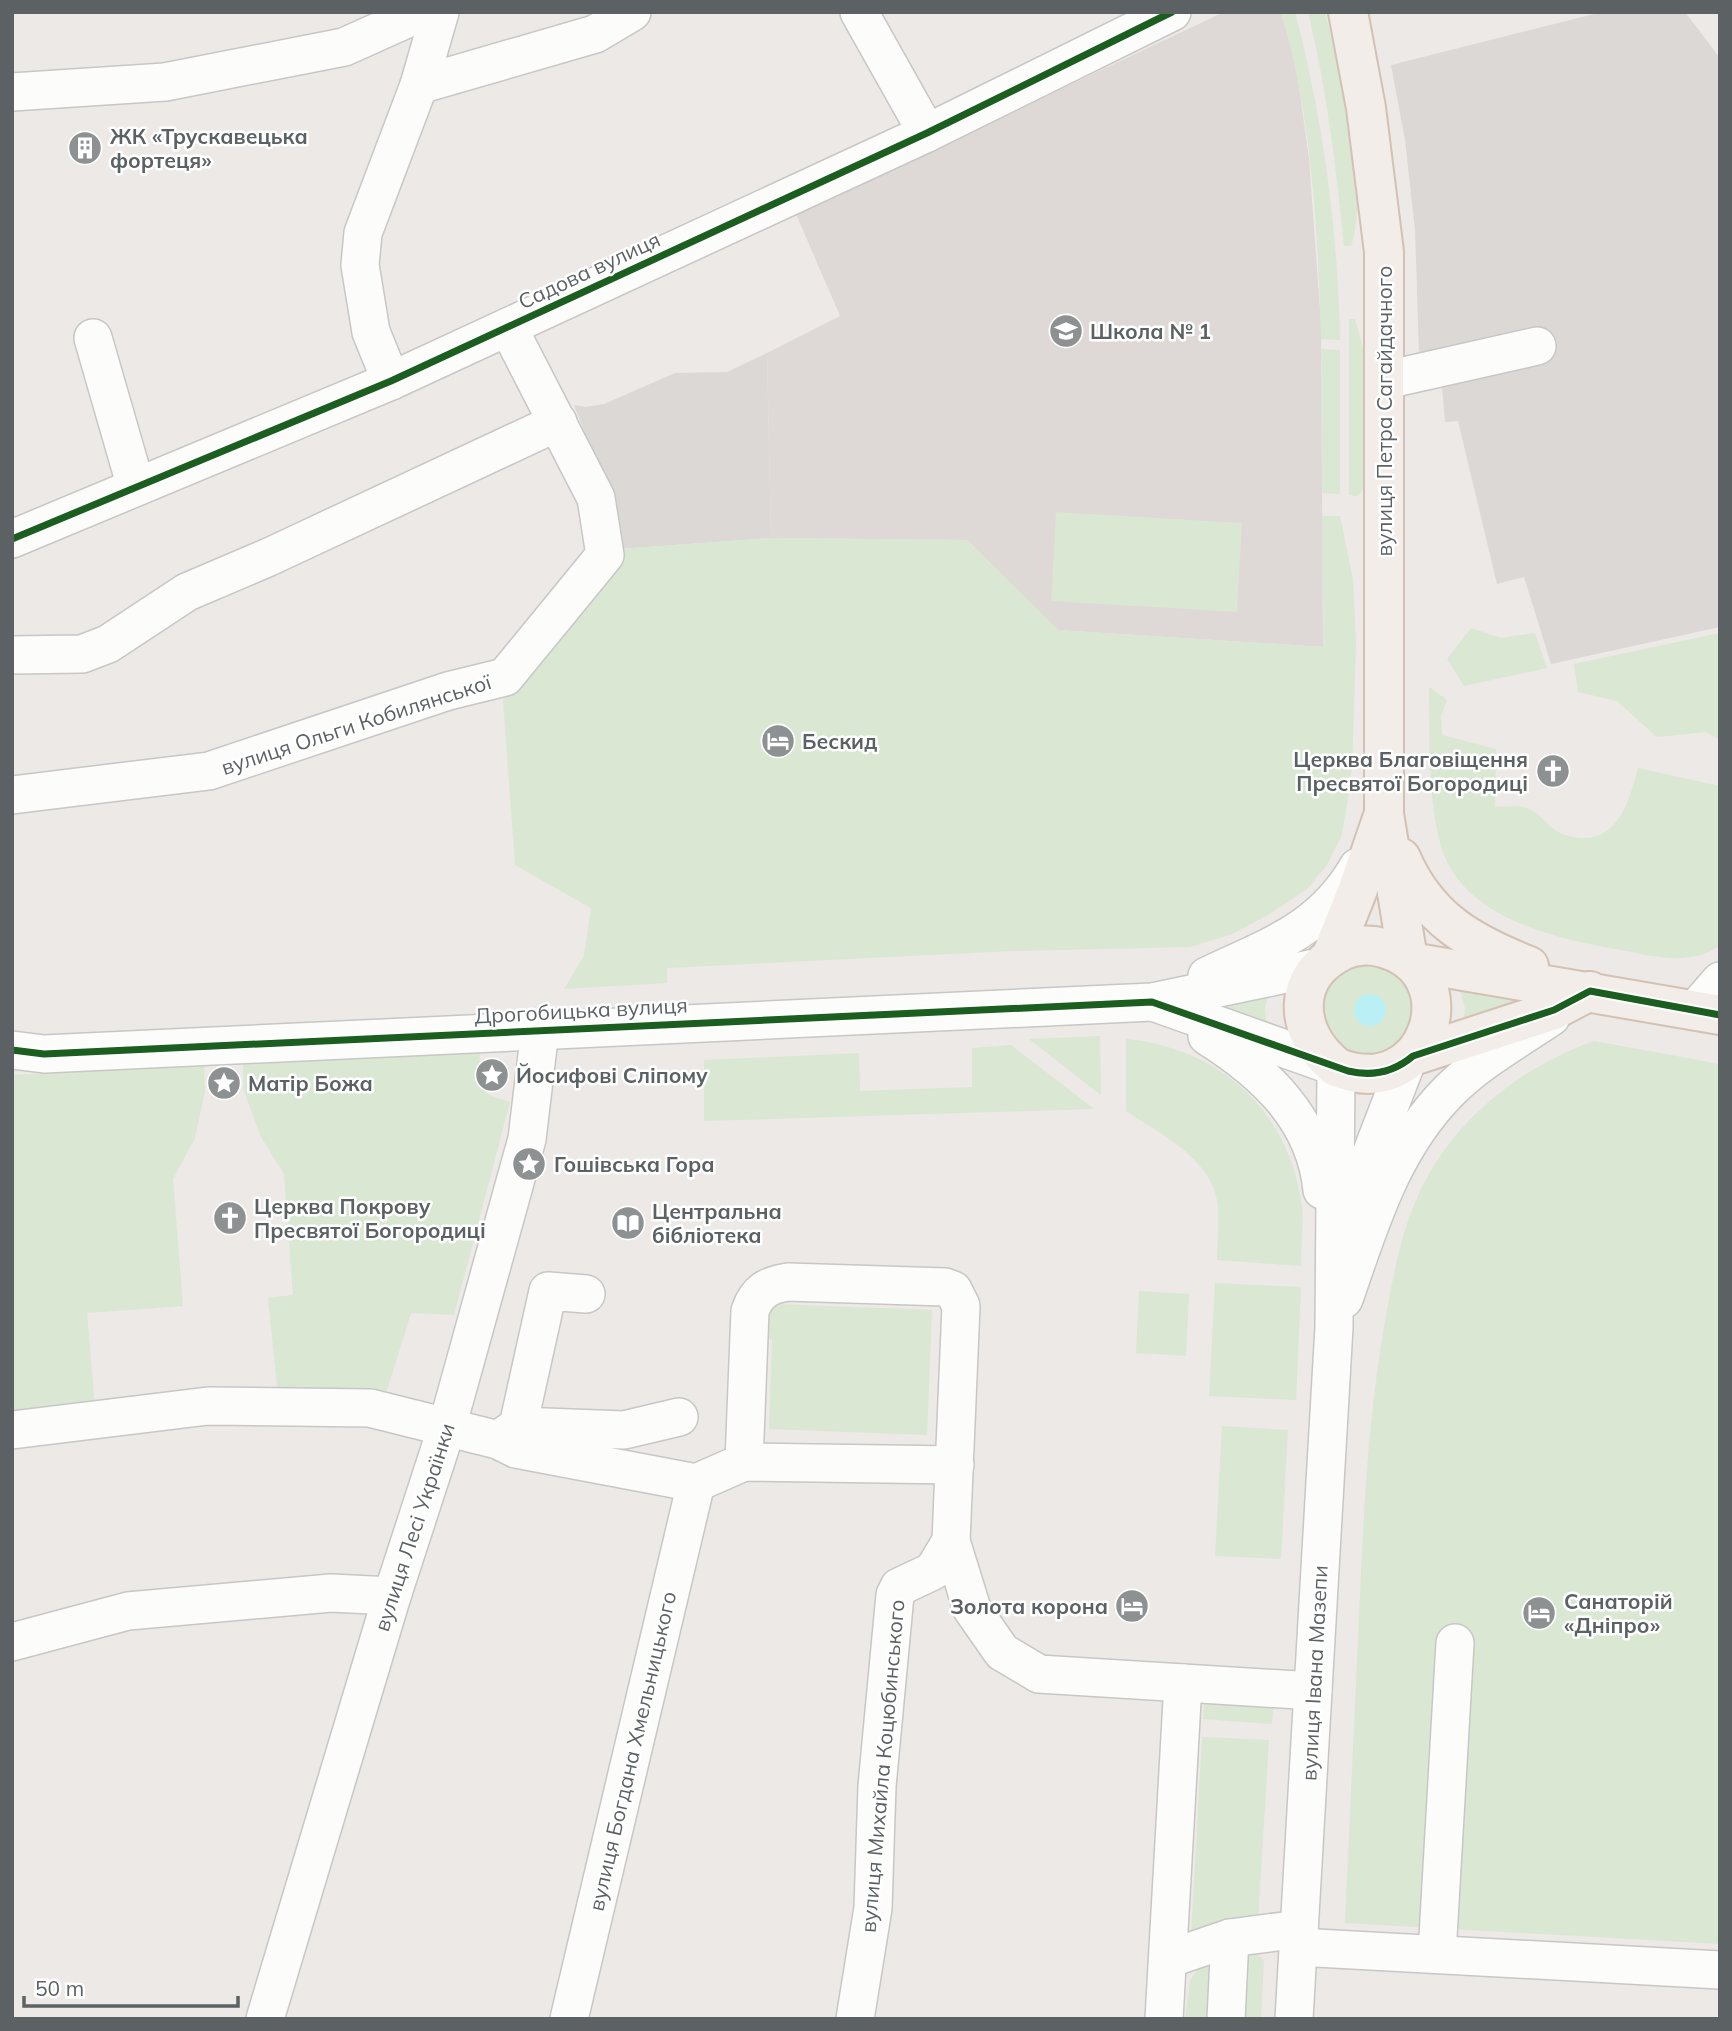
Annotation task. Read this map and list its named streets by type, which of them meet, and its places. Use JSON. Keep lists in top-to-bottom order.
{
  "streets": {
    "main road": ["вулиця Петра Сагайдачного"],
    "street": [
      "Садова вулиця",
      "вулиця Ольги Кобилянської",
      "Дрогобицька вулиця",
      "вулиця Лесі Українки",
      "вулиця Івана Мазепи",
      "вулиця Богдана Хмельницького",
      "вулиця Михайла Коцюбинського"
    ]
  },
  "crossings": [
    ["Садова вулиця", "вулиця Ольги Кобилянської"],
    ["Дрогобицька вулиця", "вулиця Лесі Українки"]
  ],
  "places": {
    "building": ["ЖК «Трускавецька фортеця»"],
    "school or university": ["Школа № 1"],
    "hotel": ["Бескид", "Золота корона", "Санаторій «Дніпро»"],
    "church": ["Церква Благовіщення Пресвятої Богородиці", "Церква Покрову Пресвятої Богородиці"],
    "place": ["Йосифові Сліпому", "Матір Божа", "Гошівська Гора"],
    "library": ["Центральна бібліотека"]
  },
  "scale_bar": "50 m"
}
